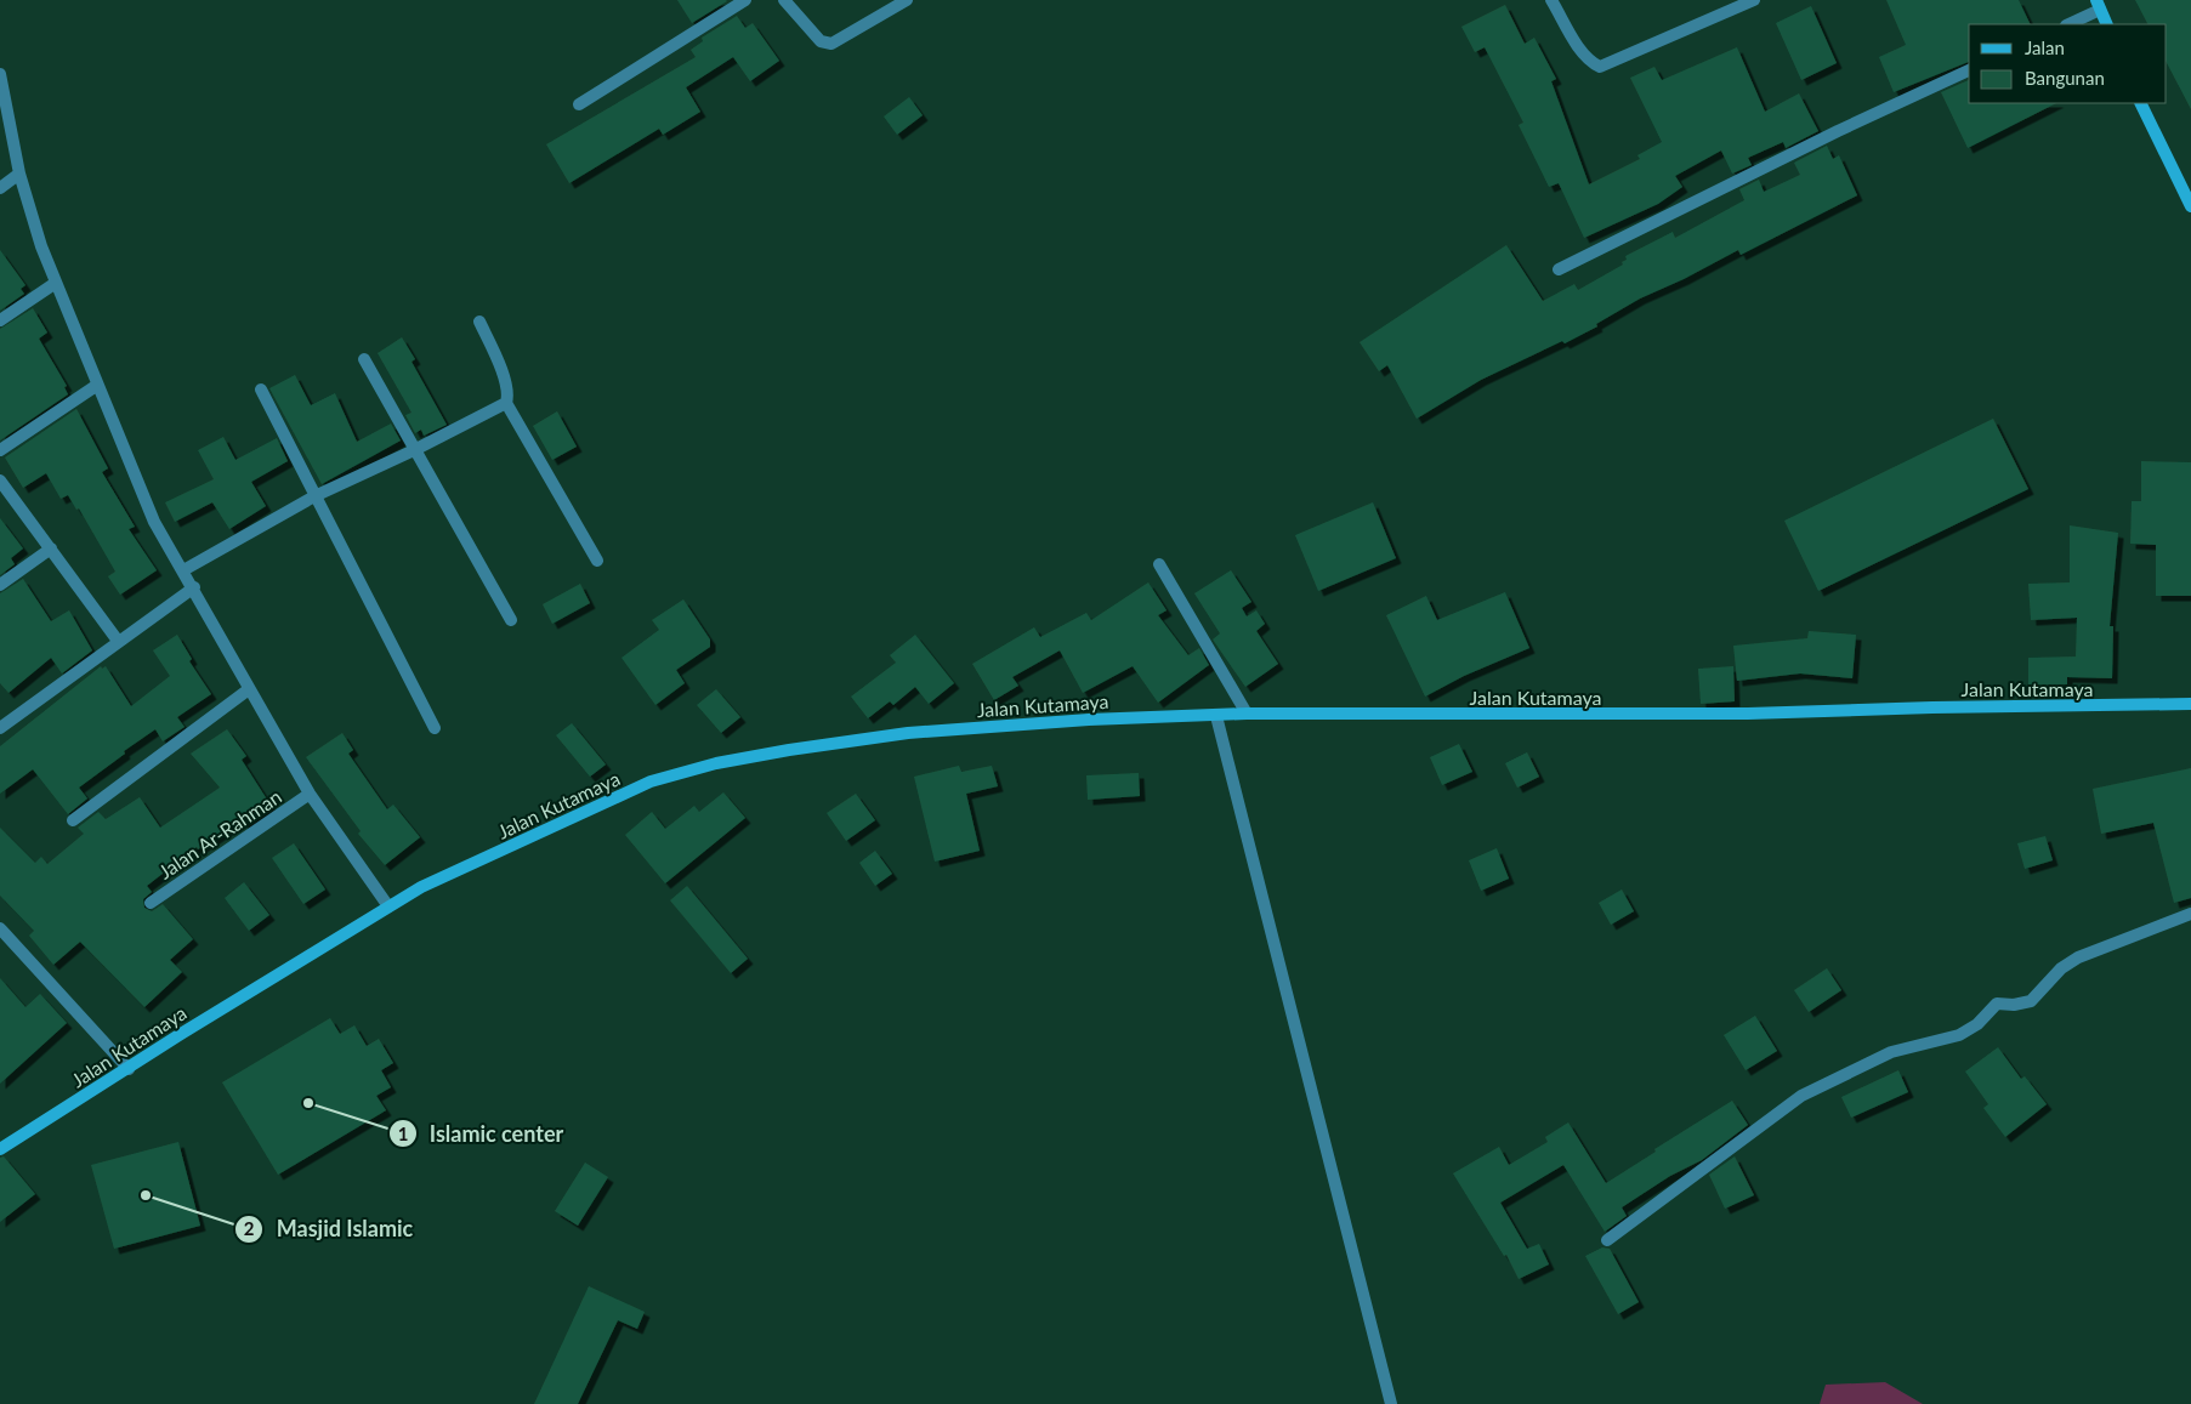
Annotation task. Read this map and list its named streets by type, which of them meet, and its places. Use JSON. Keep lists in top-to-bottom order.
{
  "streets": {
    "main road": ["Jalan Kutamaya"],
    "street": ["Jalan Ar-Rahman"]
  },
  "places": ["Islamic center", "Masjid Islamic"],
  "legend": ["Jalan", "Bangunan"]
}
